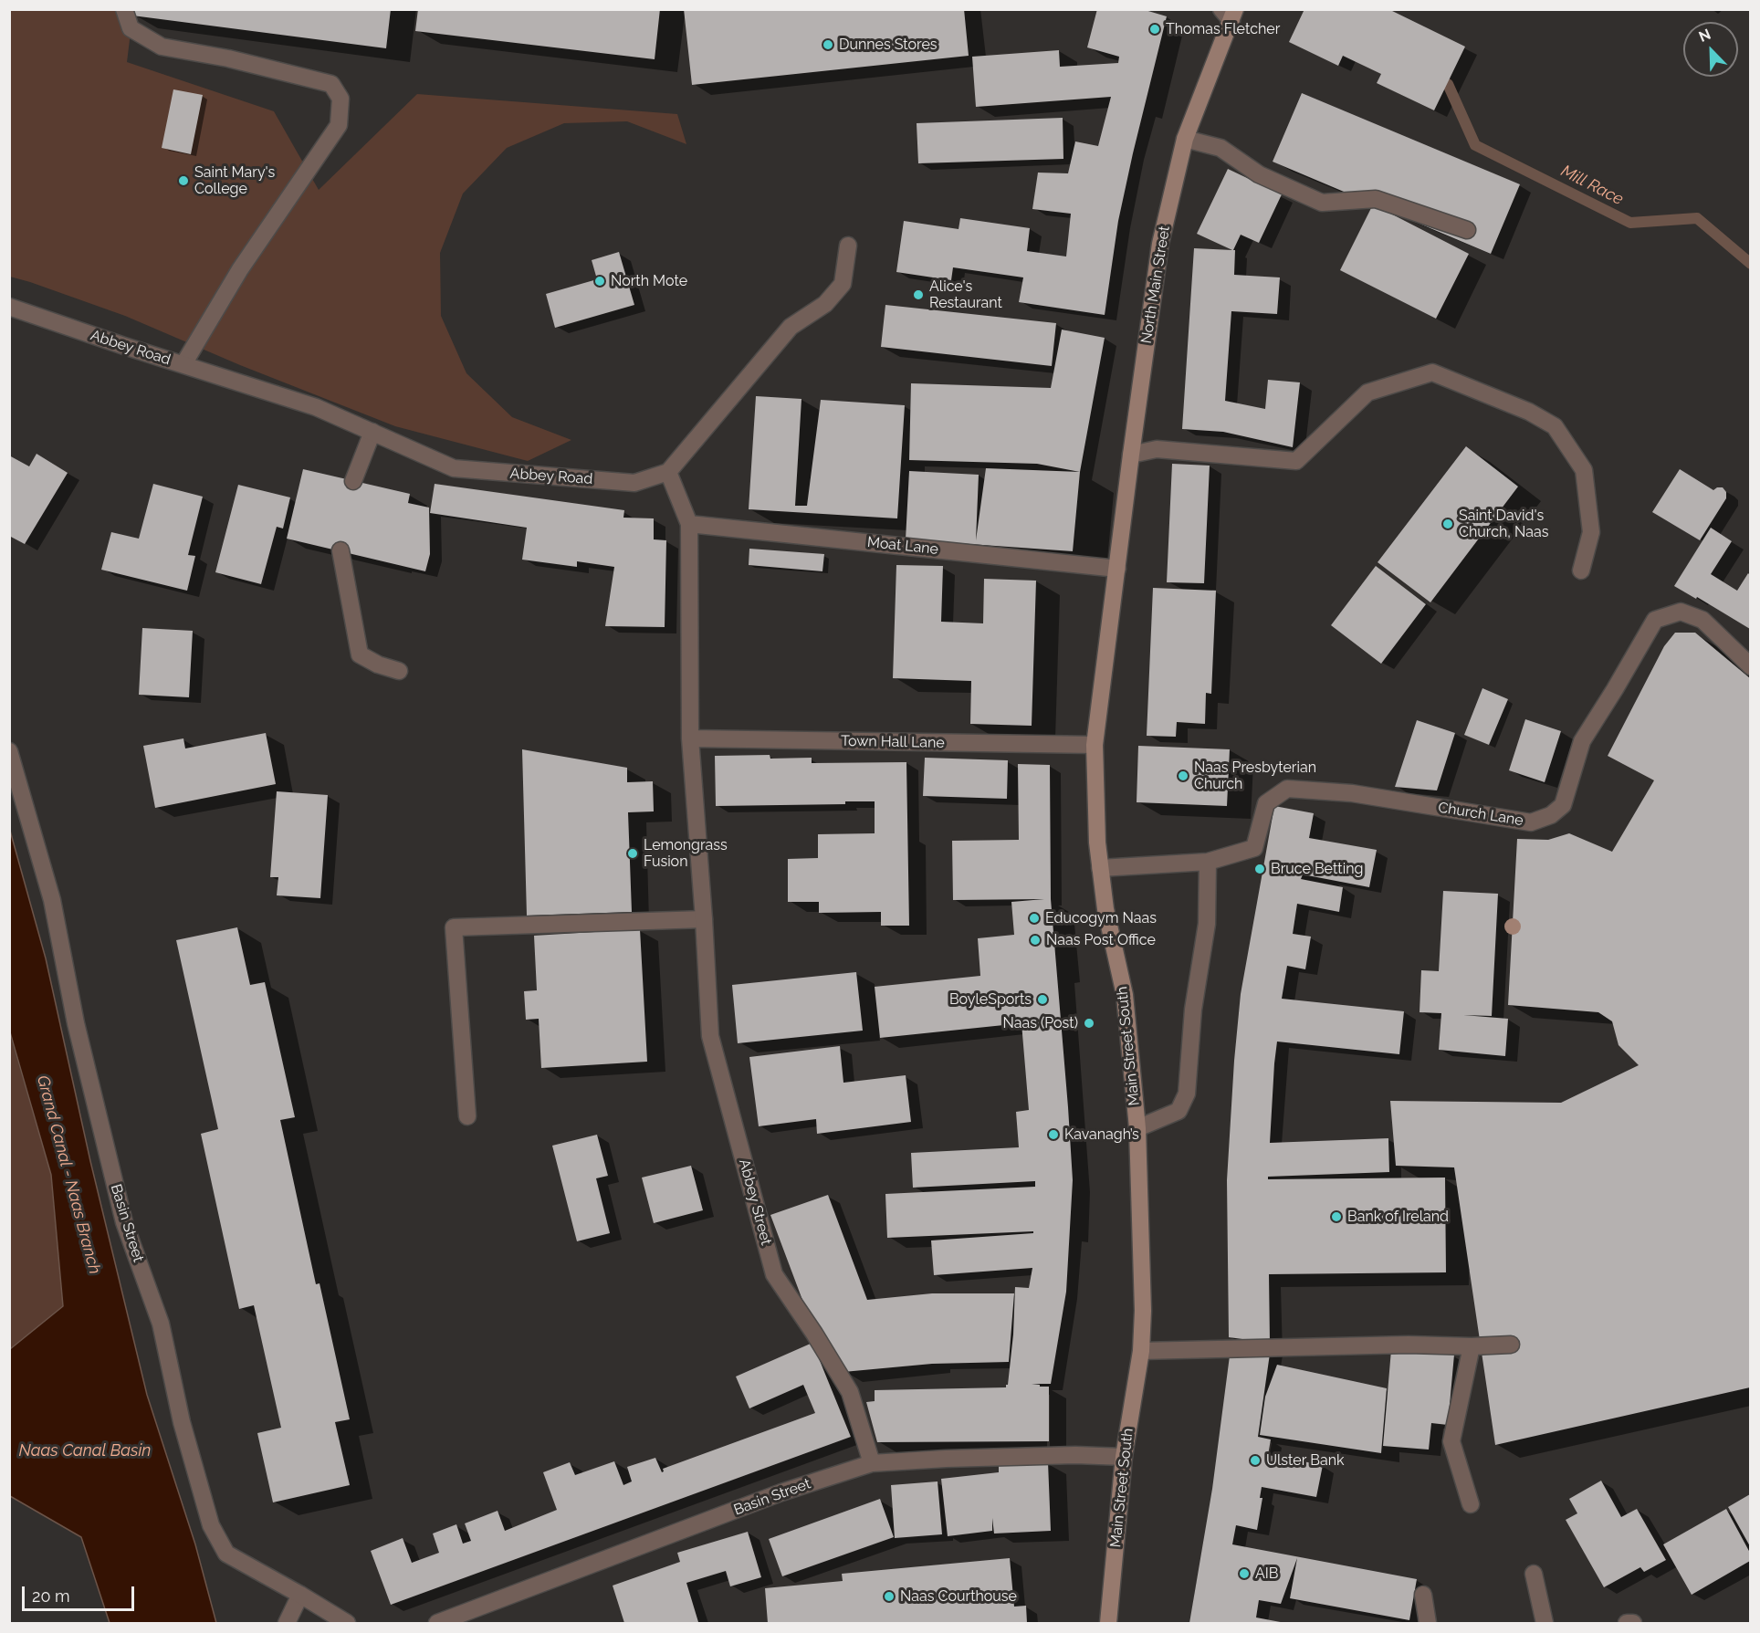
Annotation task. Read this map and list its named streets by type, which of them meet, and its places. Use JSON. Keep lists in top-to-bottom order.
{
  "streets": {
    "main road": ["North Main Street", "Main Street South"],
    "street": [
      "Abbey Road",
      "Moat Lane",
      "Town Hall Lane",
      "Church Lane",
      "Abbey Street",
      "Basin Street"
    ]
  },
  "crossings": [
    ["North Main Street", "Moat Lane"],
    ["North Main Street", "Main Street South"],
    ["Moat Lane", "Main Street South"],
    ["Town Hall Lane", "Main Street South"],
    ["Main Street South", "Basin Street"],
    ["Abbey Street", "Basin Street"]
  ],
  "water": ["Mill Race", "Grand Canal - Naas Branch", "Naas Canal Basin"],
  "places": [
    "Thomas Fletcher",
    "Dunnes Stores",
    "Saint Mary's College",
    "North Mote",
    "Alice's Restaurant",
    "Saint David's Church, Naas",
    "Naas Presbyterian Church",
    "Lemongrass Fusion",
    "Bruce Betting",
    "Educogym Naas",
    "Naas Post Office",
    "BoyleSports",
    "Naas (Post)",
    "Kavanagh’s",
    "Bank of Ireland",
    "Ulster Bank",
    "AIB",
    "Naas Courthouse"
  ],
  "scale_bar": "20 m",
  "north": "top left"
}
